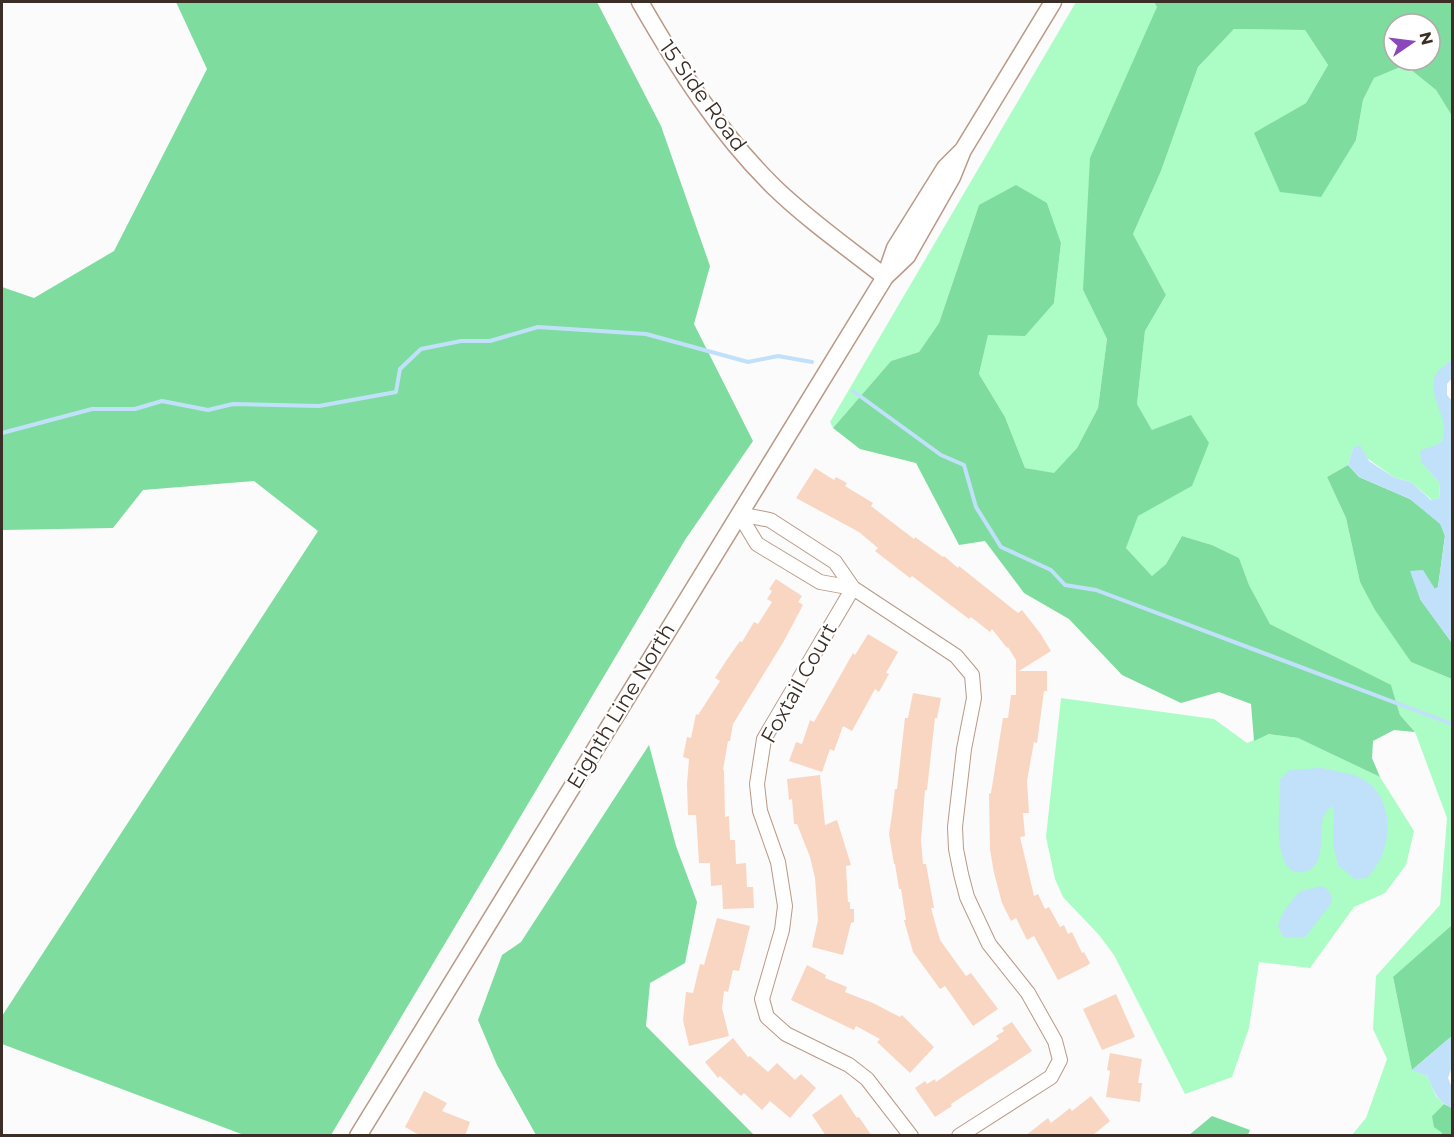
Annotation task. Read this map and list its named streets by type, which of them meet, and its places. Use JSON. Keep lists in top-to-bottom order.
{
  "streets": {
    "street": ["15 Side Road", "Foxtail Court", "Eighth Line North"]
  },
  "crossings": [
    ["15 Side Road", "Eighth Line North"]
  ],
  "north": "right"
}
